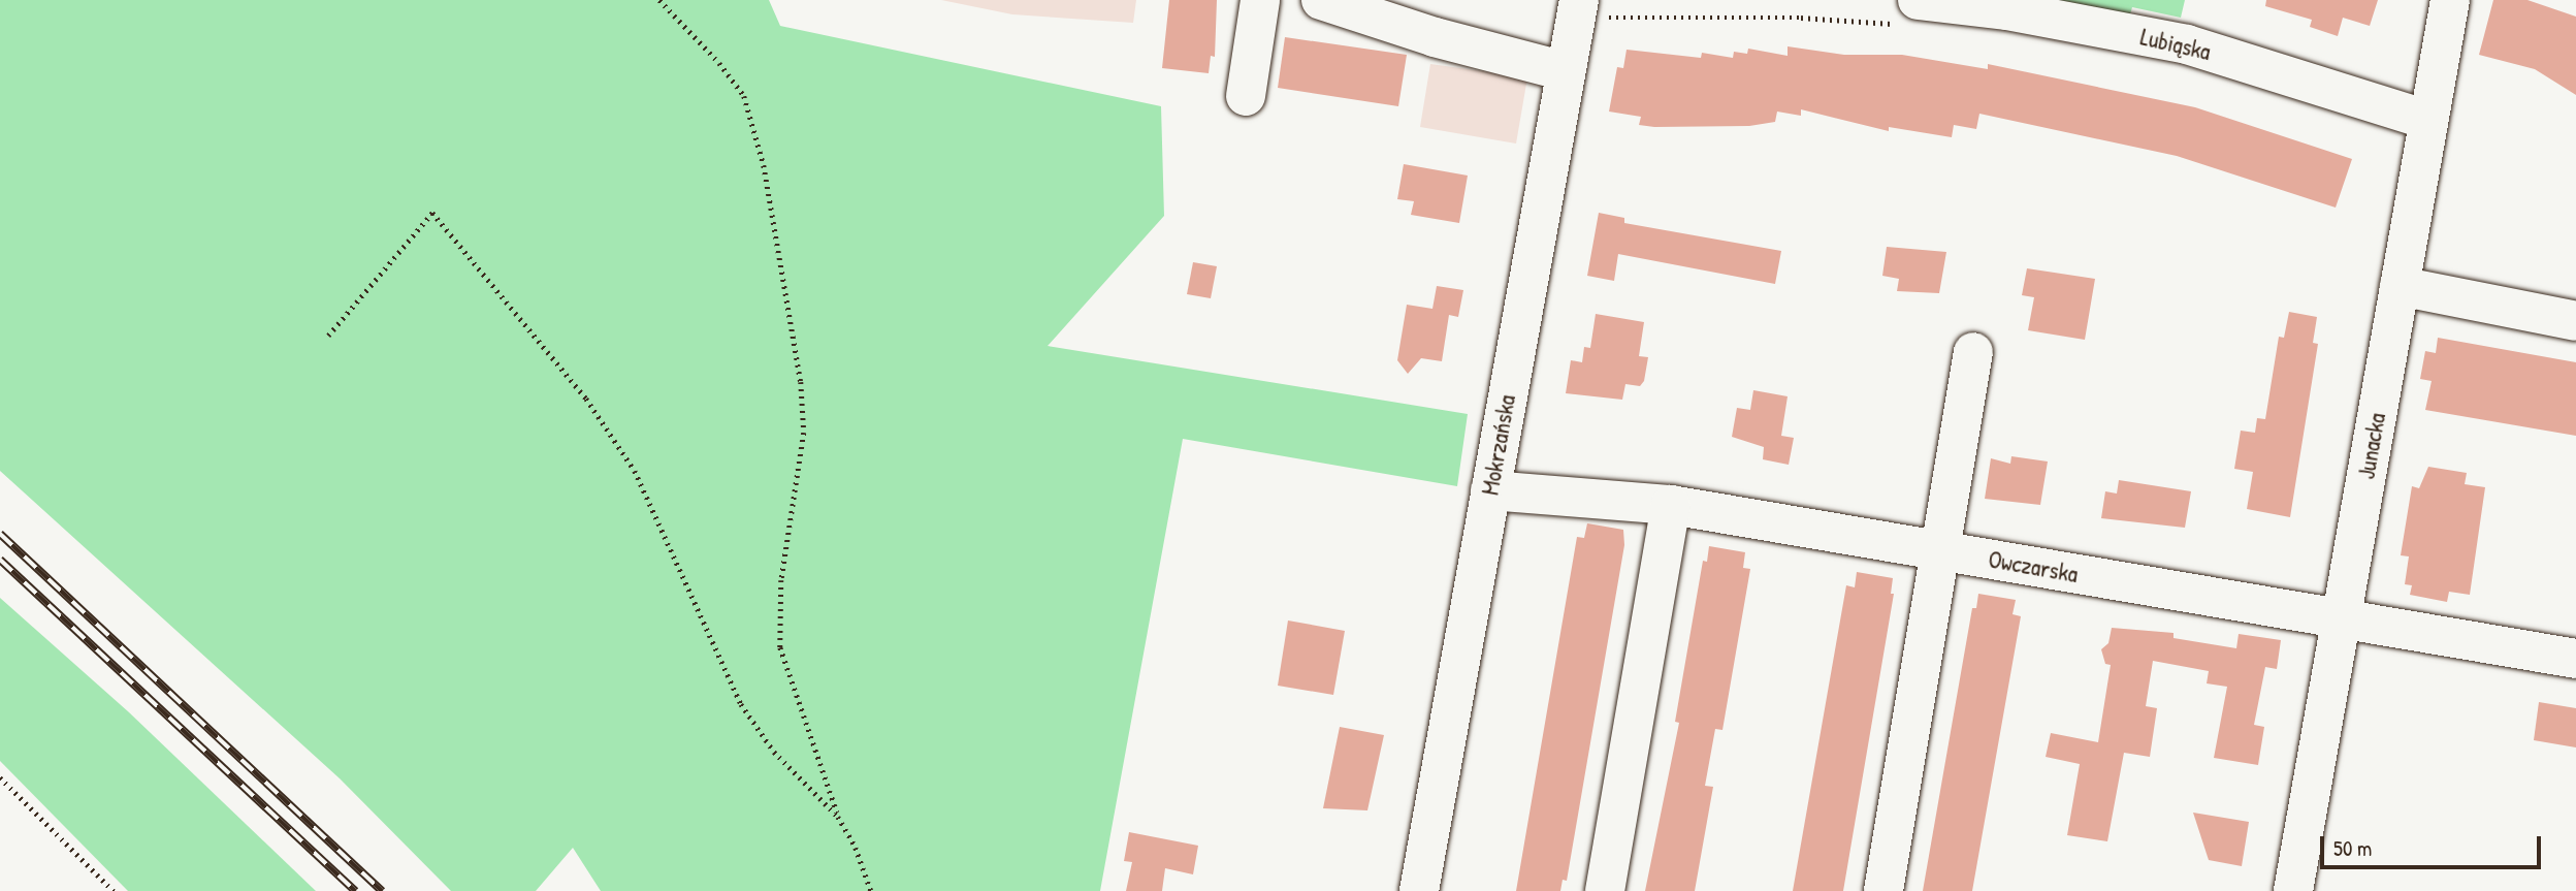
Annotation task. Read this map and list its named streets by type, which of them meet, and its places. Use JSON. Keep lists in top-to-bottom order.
{
  "streets": {
    "street": [
      "Lubiąska",
      "Mokrzańska",
      "Junacka",
      "Owczarska"
    ]
  },
  "crossings": [
    ["Lubiąska", "Junacka"],
    ["Mokrzańska", "Owczarska"],
    ["Junacka", "Owczarska"]
  ],
  "scale_bar": "50 m"
}
